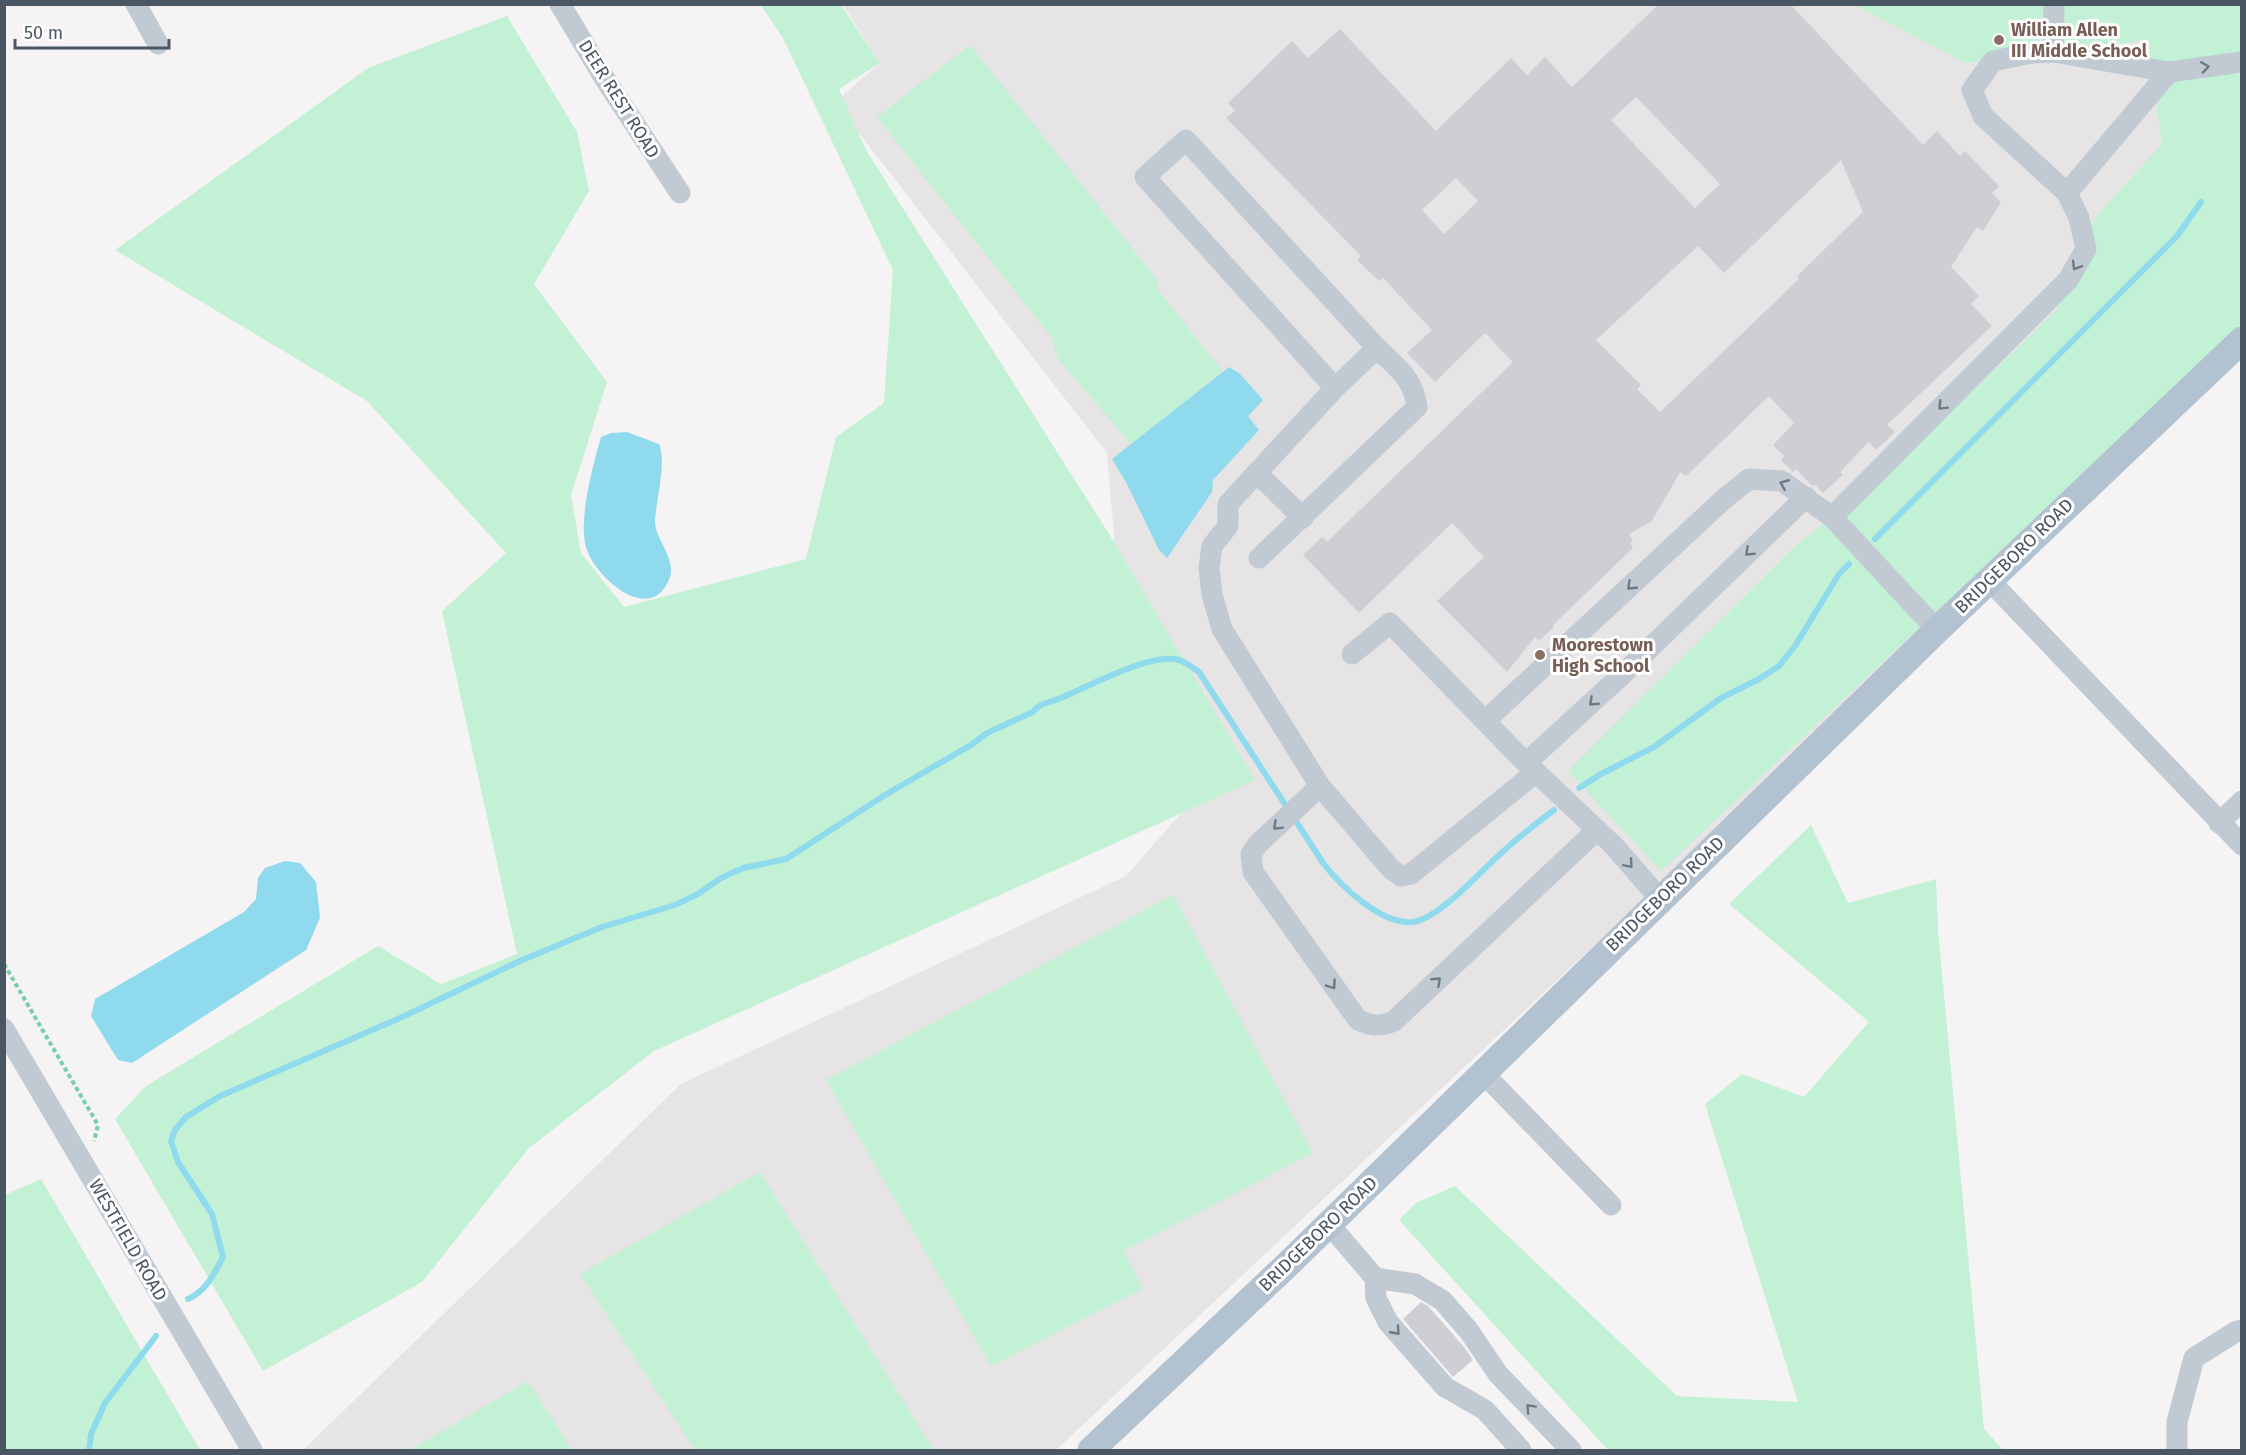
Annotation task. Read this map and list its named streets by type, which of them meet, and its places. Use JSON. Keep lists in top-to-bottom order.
{
  "streets": {
    "main road": ["BRIDGEBORO ROAD"],
    "street": ["DEER REST ROAD", "WESTFIELD ROAD"]
  },
  "places": ["William Allen III Middle School", "Moorestown High School"],
  "scale_bar": "50 m"
}
